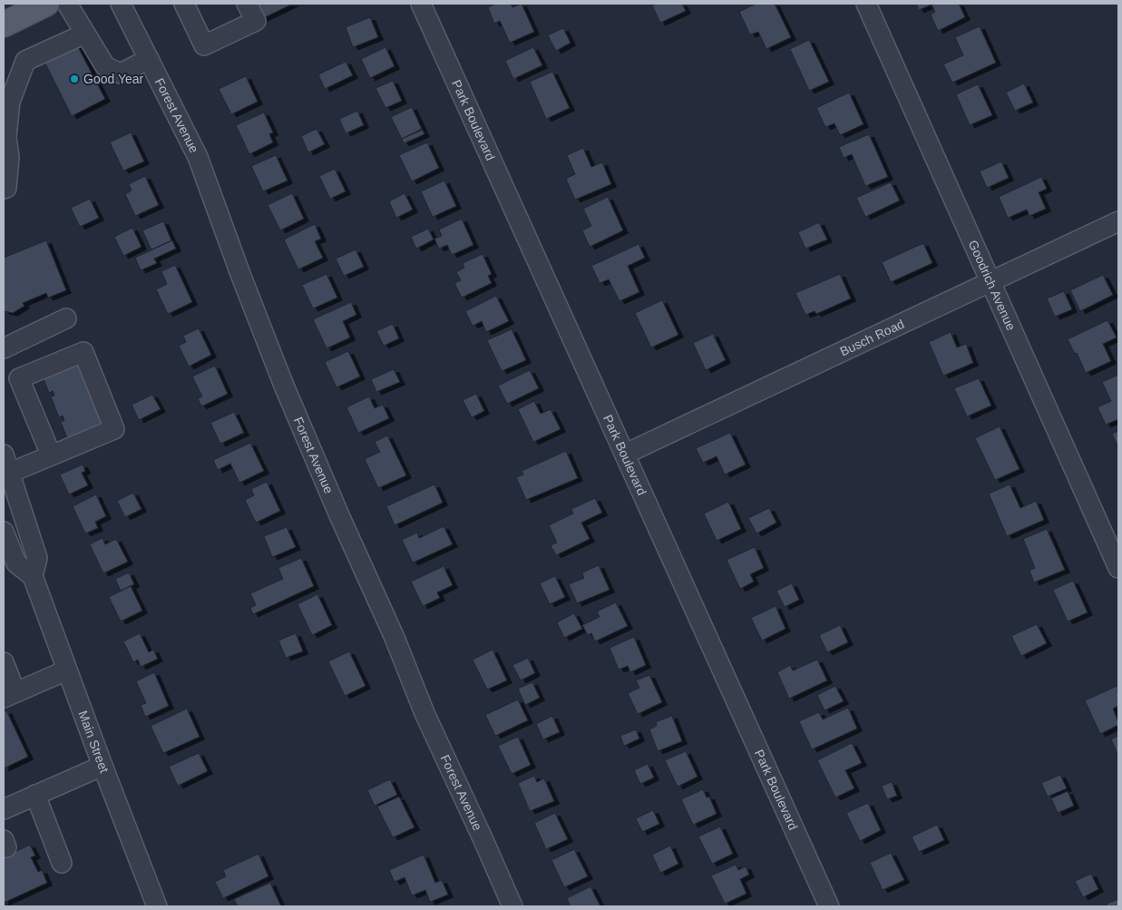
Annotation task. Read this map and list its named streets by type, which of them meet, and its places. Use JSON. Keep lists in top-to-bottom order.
{
  "streets": {
    "street": [
      "Forest Avenue",
      "Park Boulevard",
      "Goodrich Avenue",
      "Busch Road",
      "Main Street"
    ]
  },
  "crossings": [
    ["Park Boulevard", "Busch Road"],
    ["Goodrich Avenue", "Busch Road"]
  ],
  "places": ["Good Year"]
}
